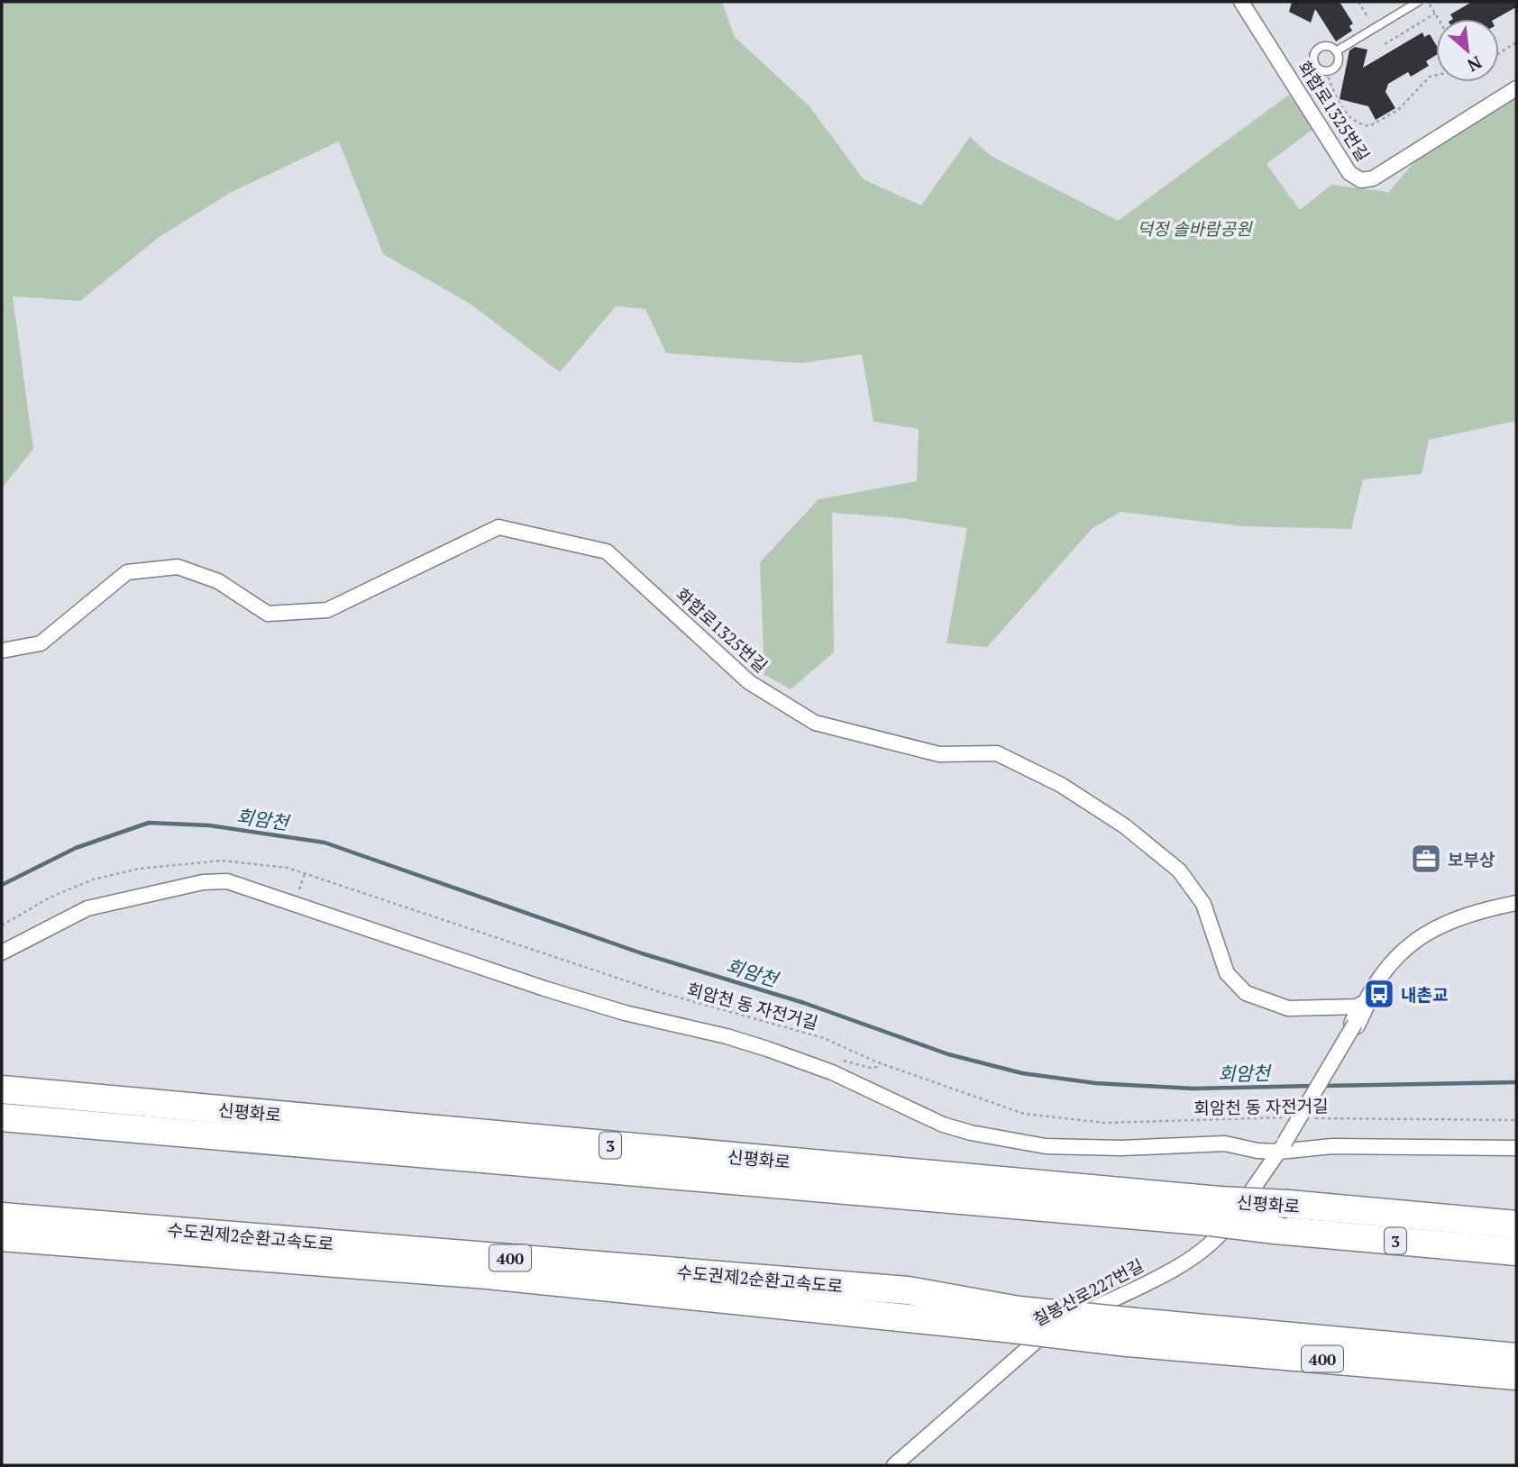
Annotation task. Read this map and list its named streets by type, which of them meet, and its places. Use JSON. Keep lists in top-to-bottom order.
{
  "streets": {
    "highway": [
      "신평화로",
      "3",
      "수도권제2순환고속도로",
      "400"
    ],
    "street": ["화합로1325번길", "칠봉산로227번길"],
    "path": ["회암천 동 자전거길"]
  },
  "crossings": [
    ["화합로1325번길", "칠봉산로227번길"]
  ],
  "water": ["회암천"],
  "parks": ["덕정 솔바람공원"],
  "places": {
    "office": ["보부상"],
    "bus stop": ["내촌교"]
  },
  "north": "bottom right"
}
